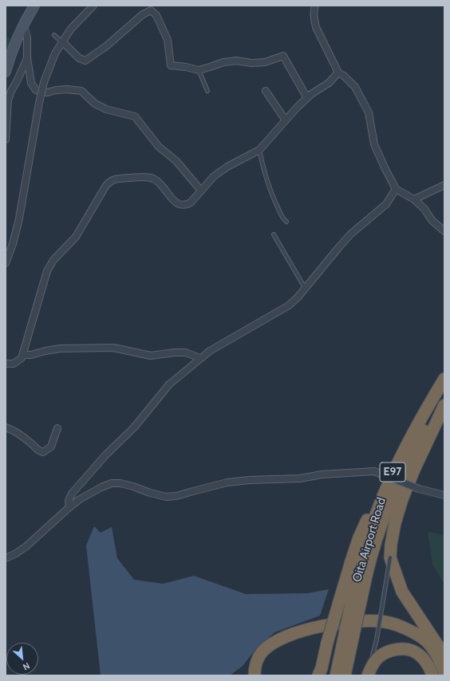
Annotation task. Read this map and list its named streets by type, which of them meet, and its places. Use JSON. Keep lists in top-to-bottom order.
{
  "streets": {
    "highway": ["E97", "Oita Airport Road"]
  },
  "north": "bottom right"
}
